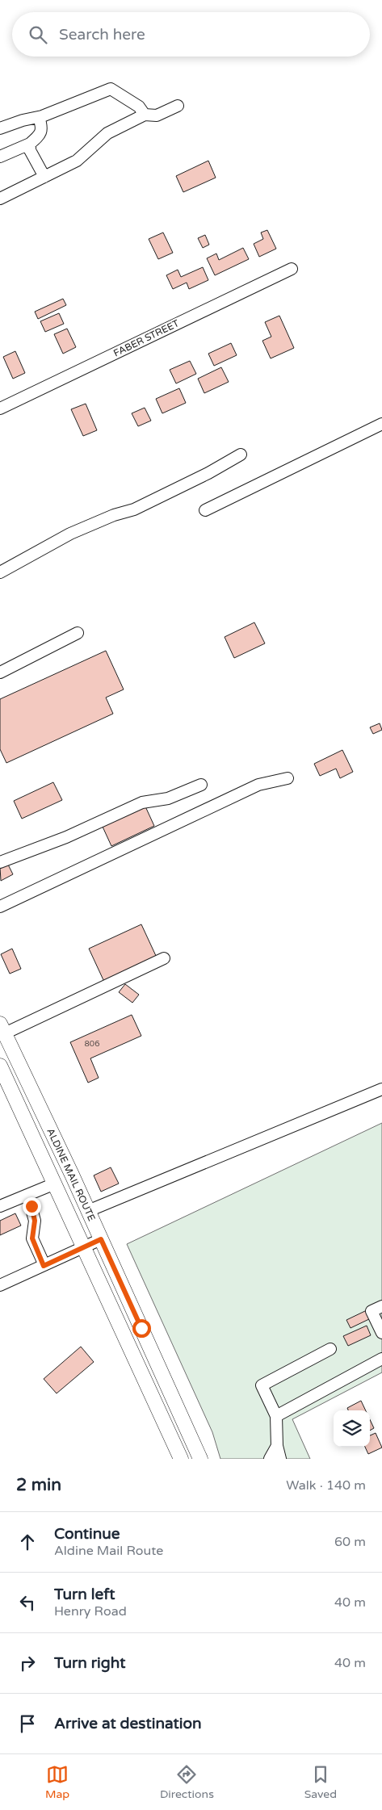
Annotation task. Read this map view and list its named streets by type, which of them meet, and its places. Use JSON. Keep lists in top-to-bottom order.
{
  "streets": {
    "main road": ["ALDINE MAIL ROUTE"],
    "street": ["FABER STREET"]
  },
  "house_numbers": ["806"],
  "page": {
    "search": "Search here",
    "heading": ["2 min", "Walk · 140 m"],
    "list": [
      ["Continue", "Aldine Mail Route", "60 m"],
      ["Turn left", "Henry Road", "40 m"],
      ["Turn right", "40 m"],
      "Arrive at destination"
    ],
    "nav": ["Map", "Directions", "Saved"]
  }
}
